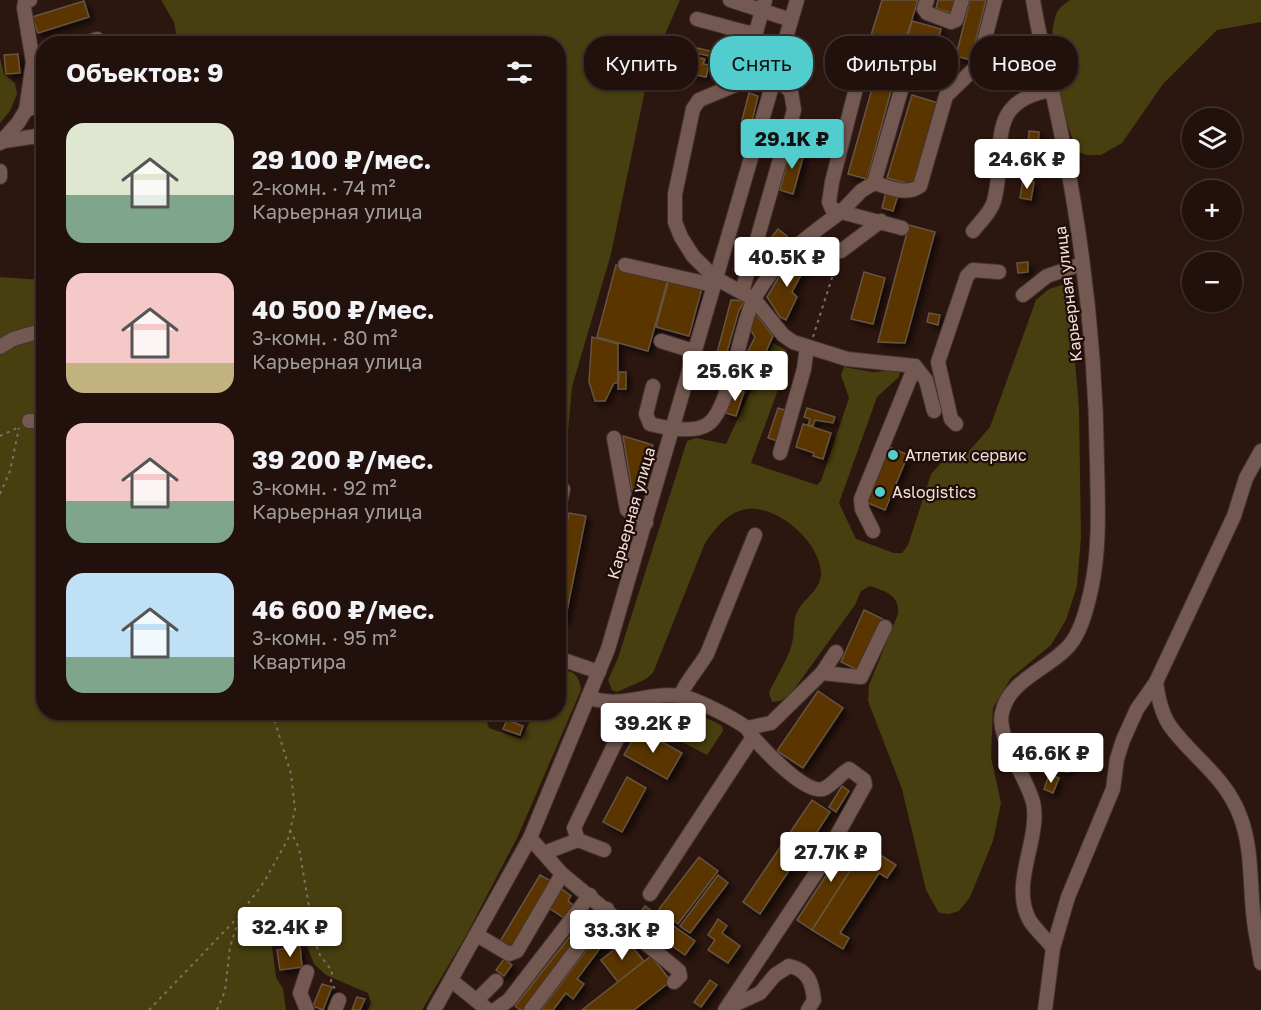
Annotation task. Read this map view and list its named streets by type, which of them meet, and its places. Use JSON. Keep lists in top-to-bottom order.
{
  "streets": {
    "street": ["Карьерная улица"]
  },
  "places": ["Атлетик сервис", "Aslogistics"],
  "page": {
    "chip": [
      "Купить",
      "Снять",
      "Фильтры",
      "Новое"
    ],
    "heading": "Объектов: 9",
    "map_buttons": ["+", "−"],
    "list": [
      {
        "name": "29 100 ₽/мес.",
        "note": "2-комн. · 74 m² · Карьерная улица"
      },
      {
        "name": "40 500 ₽/мес.",
        "note": "3-комн. · 80 m² · Карьерная улица"
      },
      {
        "name": "39 200 ₽/мес.",
        "note": "3-комн. · 92 m² · Карьерная улица"
      },
      {
        "name": "46 600 ₽/мес.",
        "note": "3-комн. · 95 m² · Квартира"
      }
    ],
    "price": [
      "29.1K ₽",
      "24.6K ₽",
      "40.5K ₽",
      "25.6K ₽",
      "39.2K ₽",
      "46.6K ₽",
      "27.7K ₽",
      "32.4K ₽",
      "33.3K ₽"
    ]
  }
}
